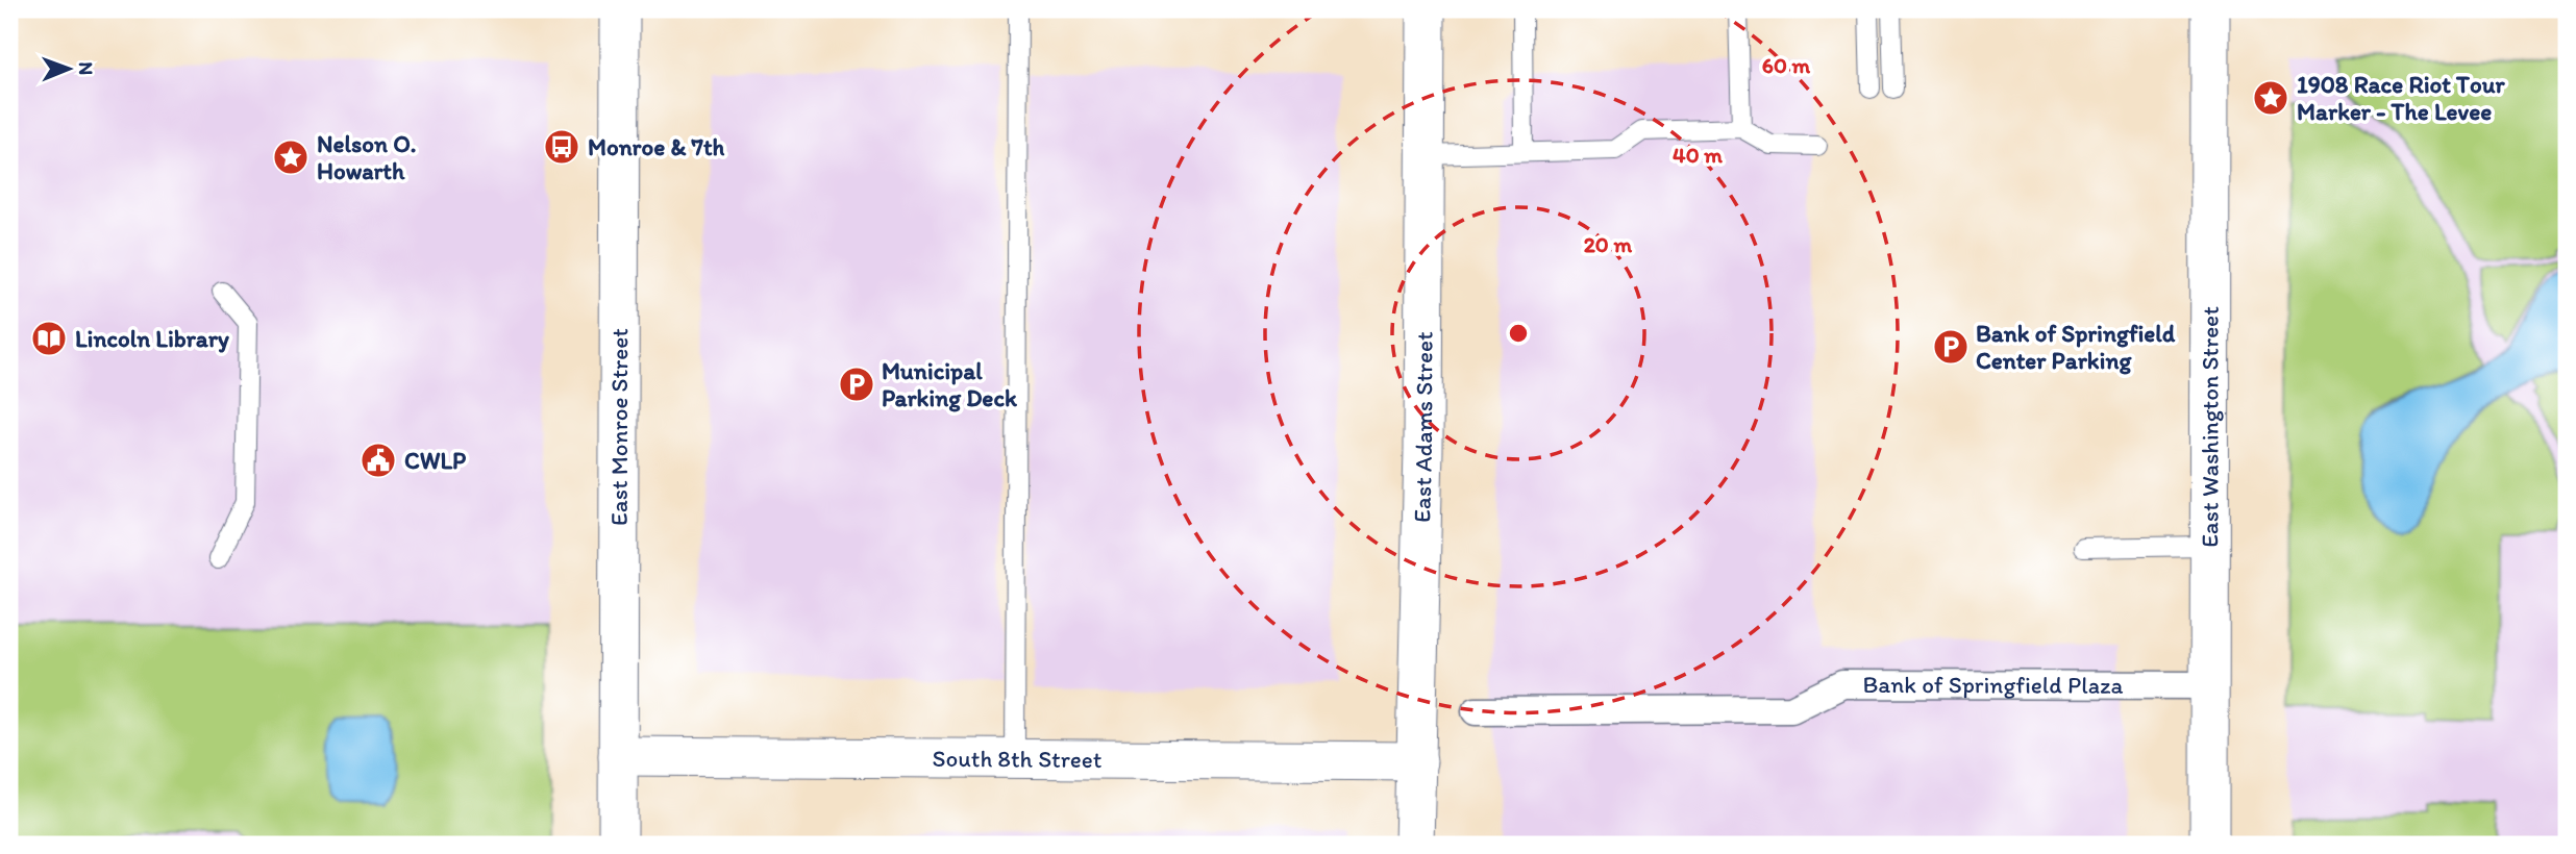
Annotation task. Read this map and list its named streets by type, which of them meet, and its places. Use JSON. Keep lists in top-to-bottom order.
{
  "streets": {
    "street": [
      "East Monroe Street",
      "East Adams Street",
      "East Washington Street",
      "Bank of Springfield Plaza",
      "South 8th Street"
    ]
  },
  "crossings": [
    ["East Monroe Street", "South 8th Street"],
    ["East Adams Street", "South 8th Street"],
    ["East Washington Street", "Bank of Springfield Plaza"]
  ],
  "places": {
    "place": ["1908 Race Riot Tour Marker - The Levee", "Nelson O. Howarth"],
    "bus stop": ["Monroe & 7th"],
    "library": ["Lincoln Library"],
    "parking": ["Bank of Springfield Center Parking", "Municipal Parking Deck"],
    "public building": ["CWLP"]
  },
  "north": "right",
  "rings": ["60 m", "40 m", "20 m"]
}
